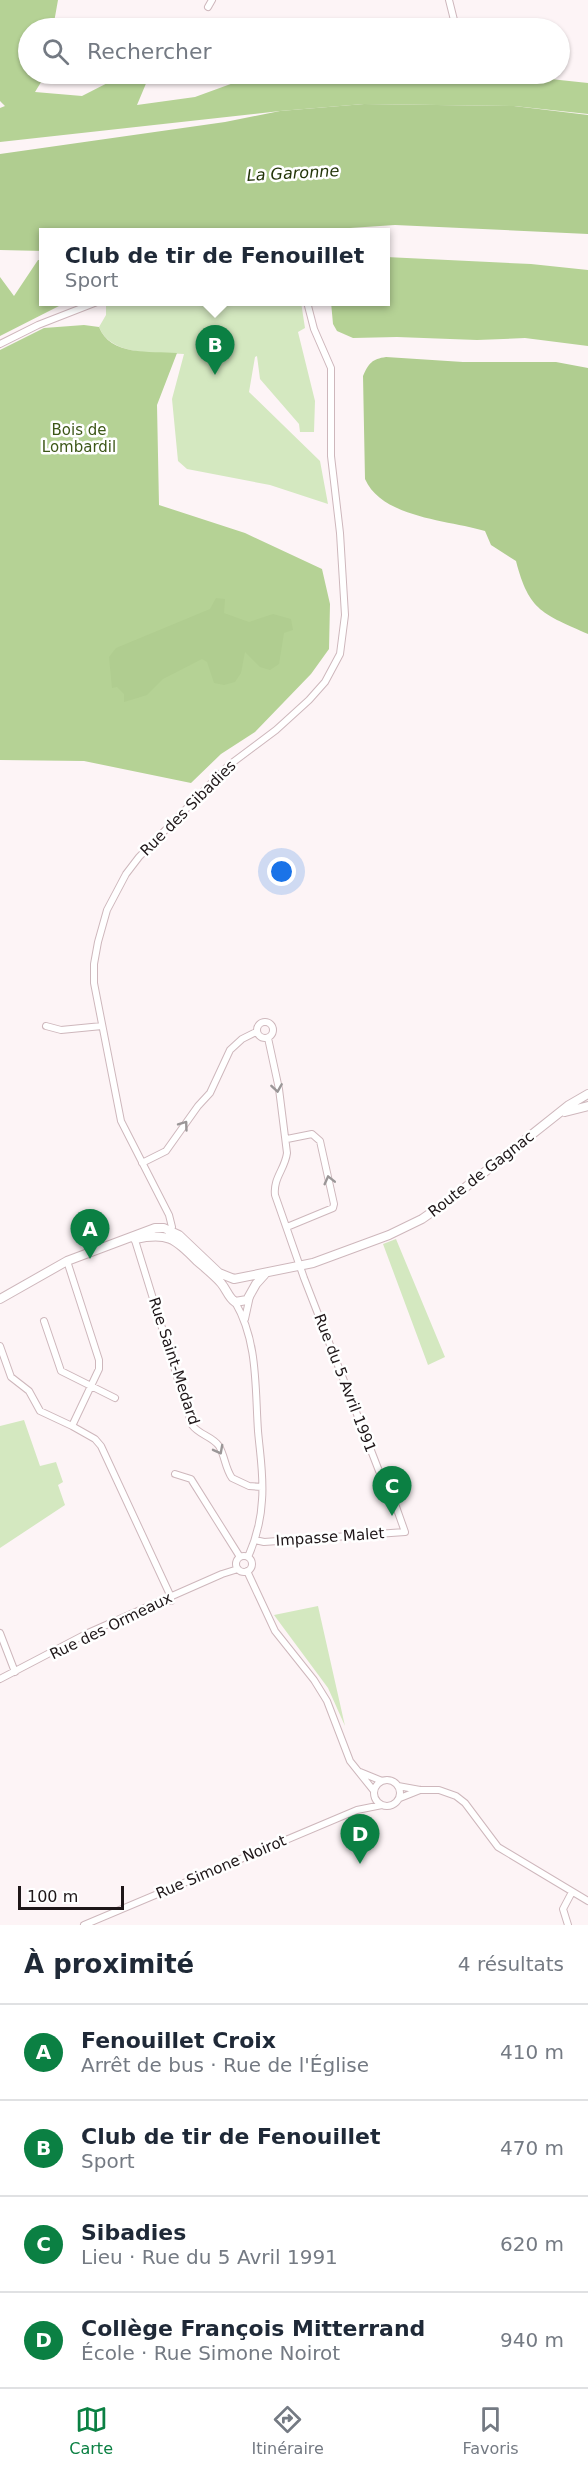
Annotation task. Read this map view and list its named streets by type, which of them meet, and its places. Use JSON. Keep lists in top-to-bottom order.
{
  "streets": {
    "main road": ["Route de Gagnac"],
    "street": [
      "Rue des Sibadies",
      "Rue Saint-Medard",
      "Rue du 5 Avril 1991",
      "Impasse Malet",
      "Rue des Ormeaux",
      "Rue Simone Noirot"
    ]
  },
  "crossings": [
    ["Route de Gagnac", "Rue du 5 Avril 1991"],
    ["Rue du 5 Avril 1991", "Impasse Malet"]
  ],
  "water": ["La Garonne"],
  "parks": ["Bois de Lombardil"],
  "scale_bar": "100 m",
  "page": {
    "search": "Rechercher",
    "popup": ["Club de tir de Fenouillet", "Sport"],
    "pins": [
      "B",
      "A",
      "C",
      "D"
    ],
    "scale": "100 m",
    "heading": ["À proximité", "4 résultats"],
    "list": [
      {
        "mark": "A",
        "name": "Fenouillet Croix",
        "note": "Arrêt de bus · Rue de l'Église",
        "value": "410 m"
      },
      {
        "mark": "B",
        "name": "Club de tir de Fenouillet",
        "note": "Sport",
        "value": "470 m"
      },
      {
        "mark": "C",
        "name": "Sibadies",
        "note": "Lieu · Rue du 5 Avril 1991",
        "value": "620 m"
      },
      {
        "mark": "D",
        "name": "Collège François Mitterrand",
        "note": "École · Rue Simone Noirot",
        "value": "940 m"
      }
    ],
    "nav": ["Carte", "Itinéraire", "Favoris"]
  }
}
